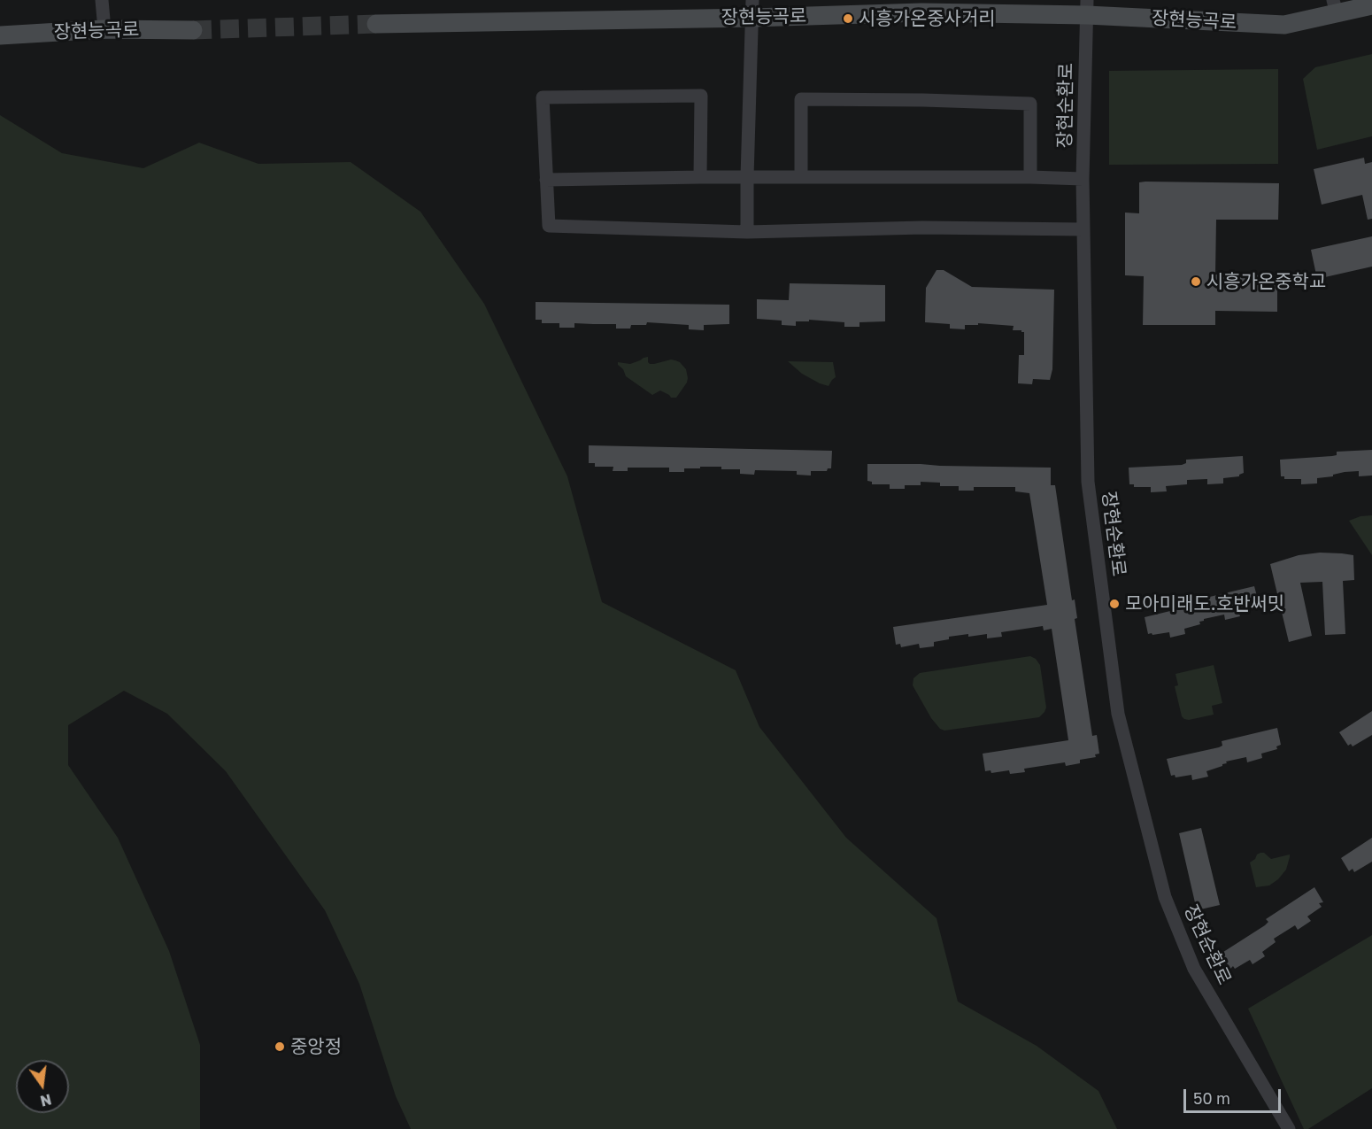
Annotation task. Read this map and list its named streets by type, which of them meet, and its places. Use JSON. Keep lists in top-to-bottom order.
{
  "streets": {
    "main road": ["장현능곡로"],
    "street": ["장현순환로"]
  },
  "crossings": [
    ["장현능곡로", "장현순환로"]
  ],
  "places": [
    "시흥가온중사거리",
    "시흥가온중학교",
    "모아미래도.호반써밋",
    "중앙정"
  ],
  "scale_bar": "50 m",
  "north": "bottom"
}
